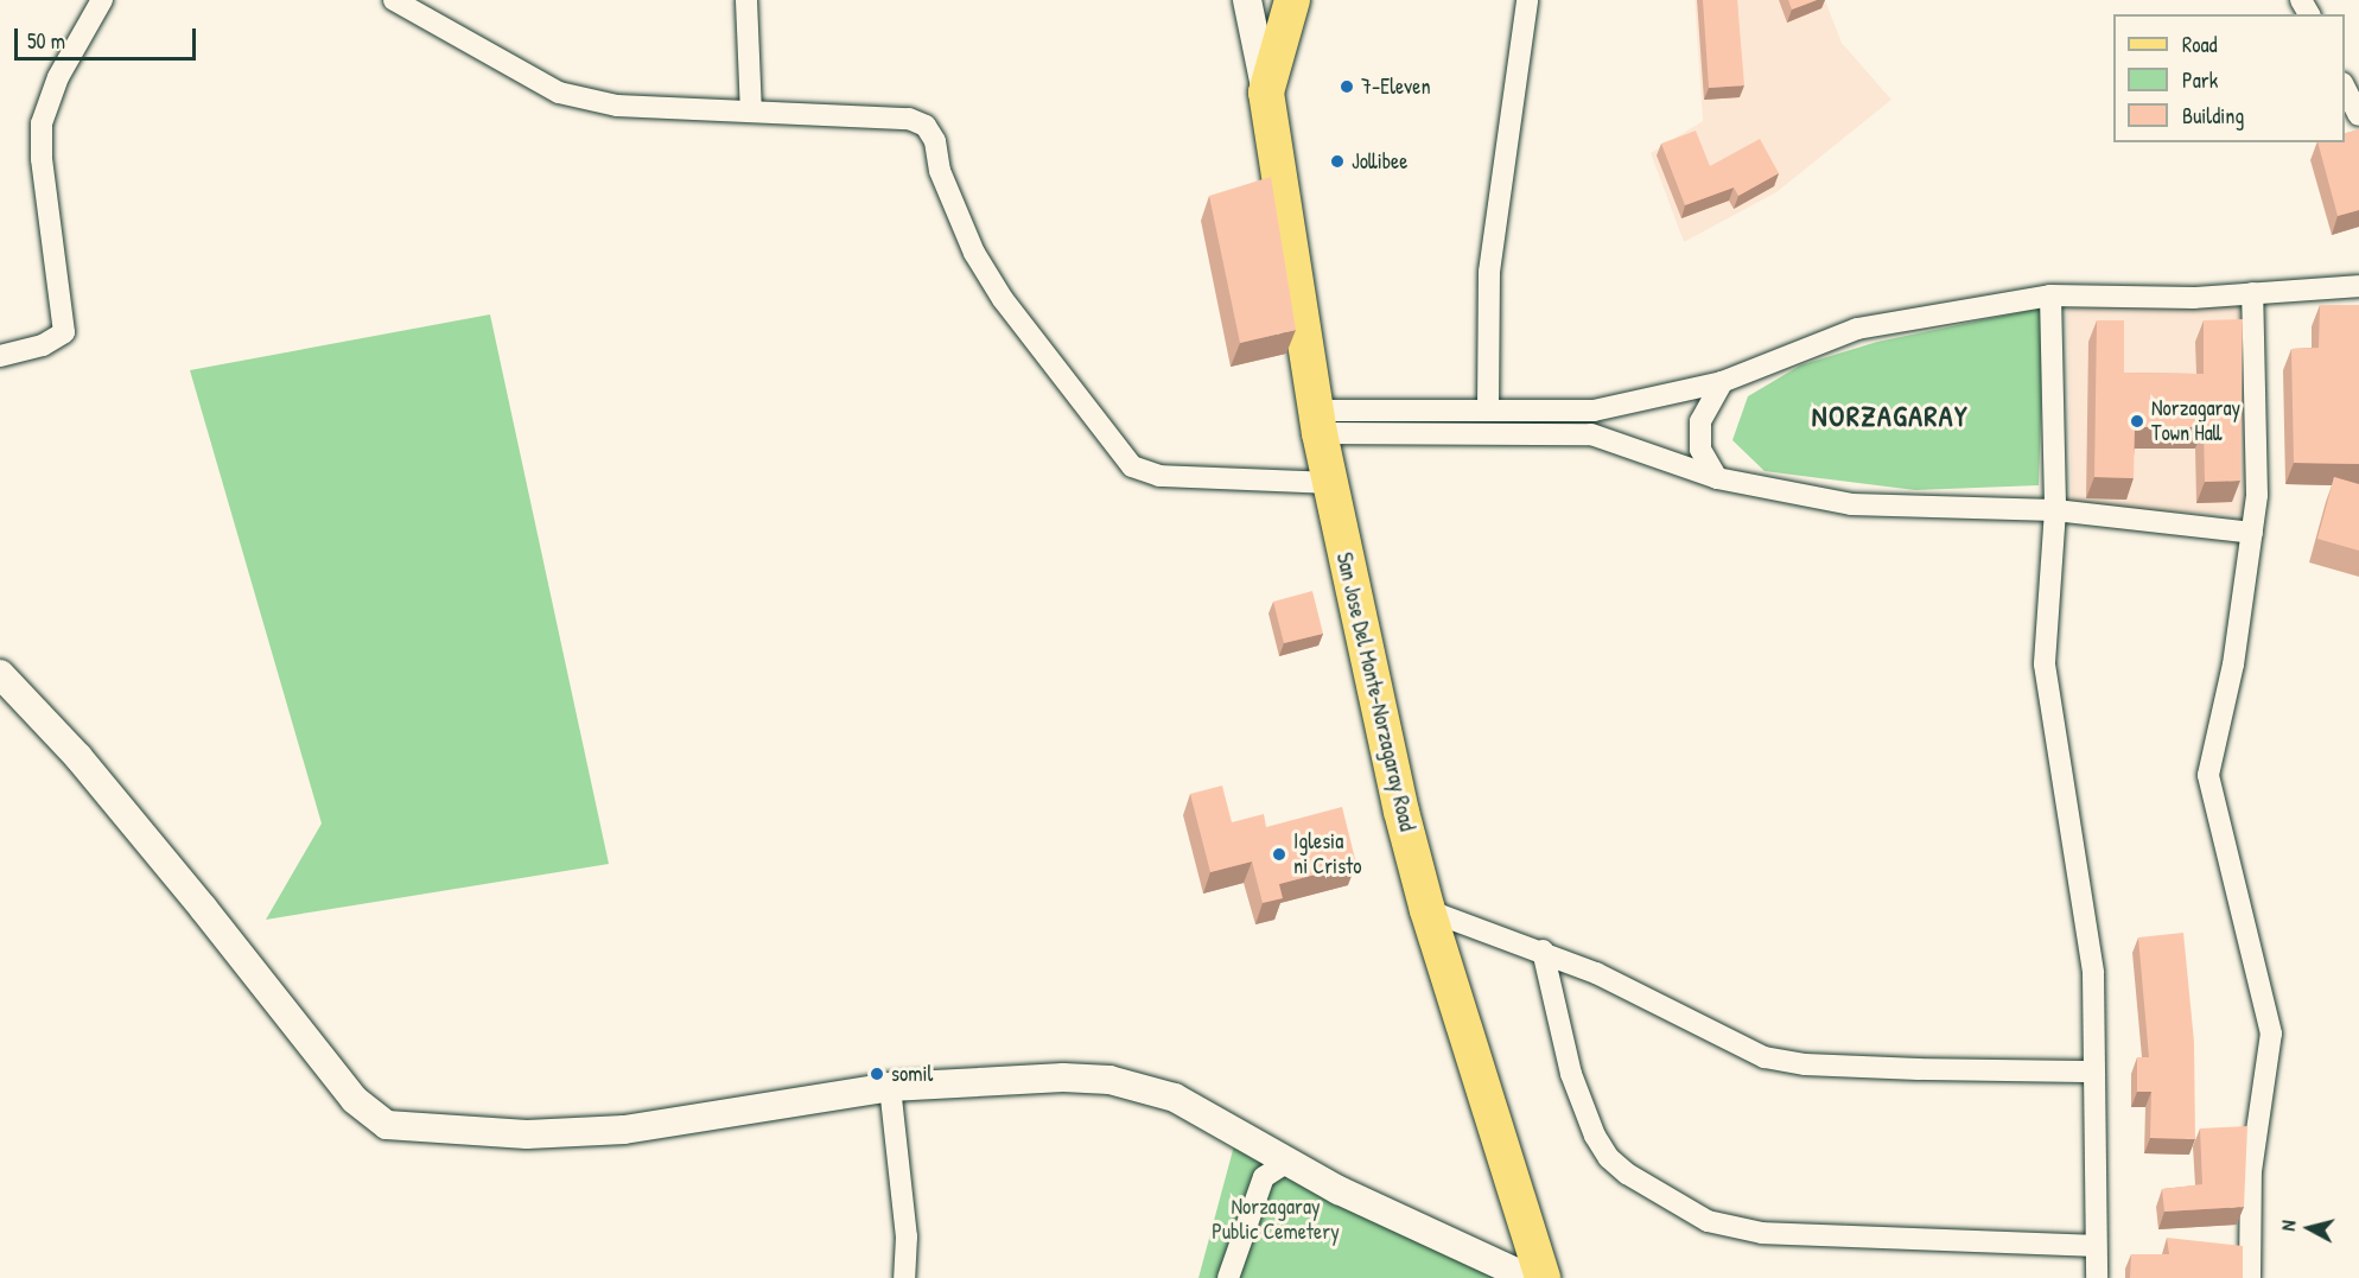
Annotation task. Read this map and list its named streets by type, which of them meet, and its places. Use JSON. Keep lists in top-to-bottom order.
{
  "streets": {
    "main road": ["San Jose Del Monte-Norzagaray Road"]
  },
  "districts": ["NORZAGARAY"],
  "parks": ["Norzagaray Public Cemetery"],
  "places": [
    "7-Eleven",
    "Jollibee",
    "Norzagaray Town Hall",
    "Iglesia ni Cristo",
    "somil"
  ],
  "legend": ["Road", "Park", "Building"],
  "scale_bar": "50 m",
  "north": "left"
}
